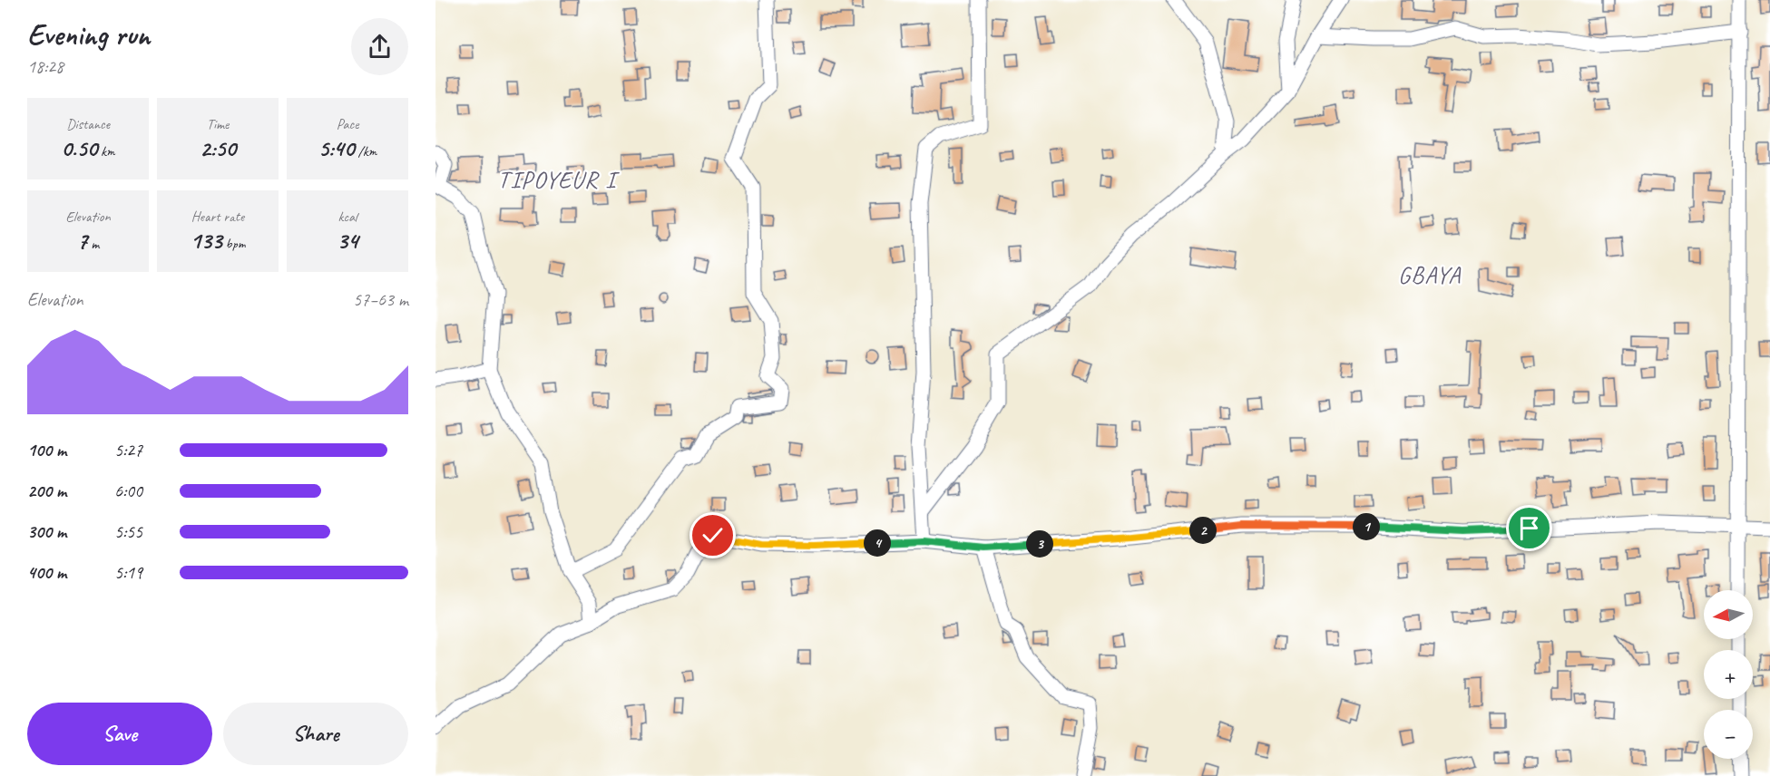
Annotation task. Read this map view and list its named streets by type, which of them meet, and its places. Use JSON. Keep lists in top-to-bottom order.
{
  "districts": ["TIPOYEUR I", "GBAYA"],
  "north": "left",
  "page": {
    "heading": ["Evening run", "18:28"],
    "stats": [
      ["Distance", "0.50 km"],
      ["Time", "2:50"],
      ["Pace", "5:40 /km"],
      ["Elevation", "7 m"],
      ["Heart rate", "133 bpm"],
      ["kcal", "34"]
    ],
    "chart": ["Elevation", "57–63 m"],
    "list": [
      {
        "name": "100 m",
        "note": "5:27"
      },
      {
        "name": "200 m",
        "note": "6:00"
      },
      {
        "name": "300 m",
        "note": "5:55"
      },
      {
        "name": "400 m",
        "note": "5:19"
      }
    ],
    "pins": [
      "1",
      "2",
      "4",
      "3"
    ],
    "map_buttons": ["+", "−"],
    "buttons": ["Save", "Share"]
  }
}
